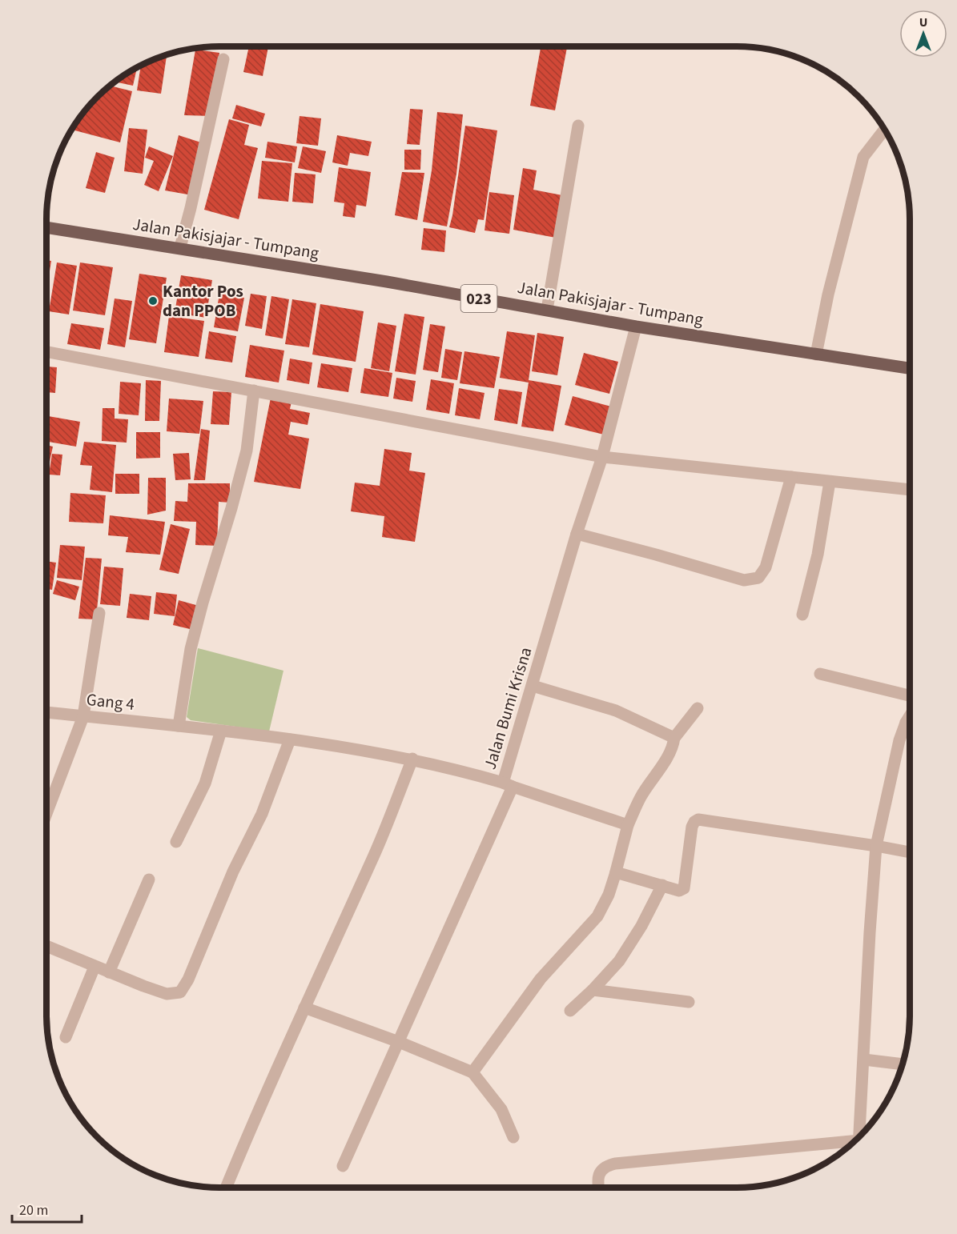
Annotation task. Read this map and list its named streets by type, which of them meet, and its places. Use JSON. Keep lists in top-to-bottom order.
{
  "streets": {
    "main road": ["Jalan Pakisjajar - Tumpang", "023"],
    "street": ["Gang 4", "Jalan Bumi Krisna"]
  },
  "crossings": [
    ["Jalan Pakisjajar - Tumpang", "Jalan Bumi Krisna"],
    ["Gang 4", "Jalan Bumi Krisna"]
  ],
  "places": ["Kantor Pos dan PPOB"],
  "scale_bar": "20 m",
  "north": "top"
}
